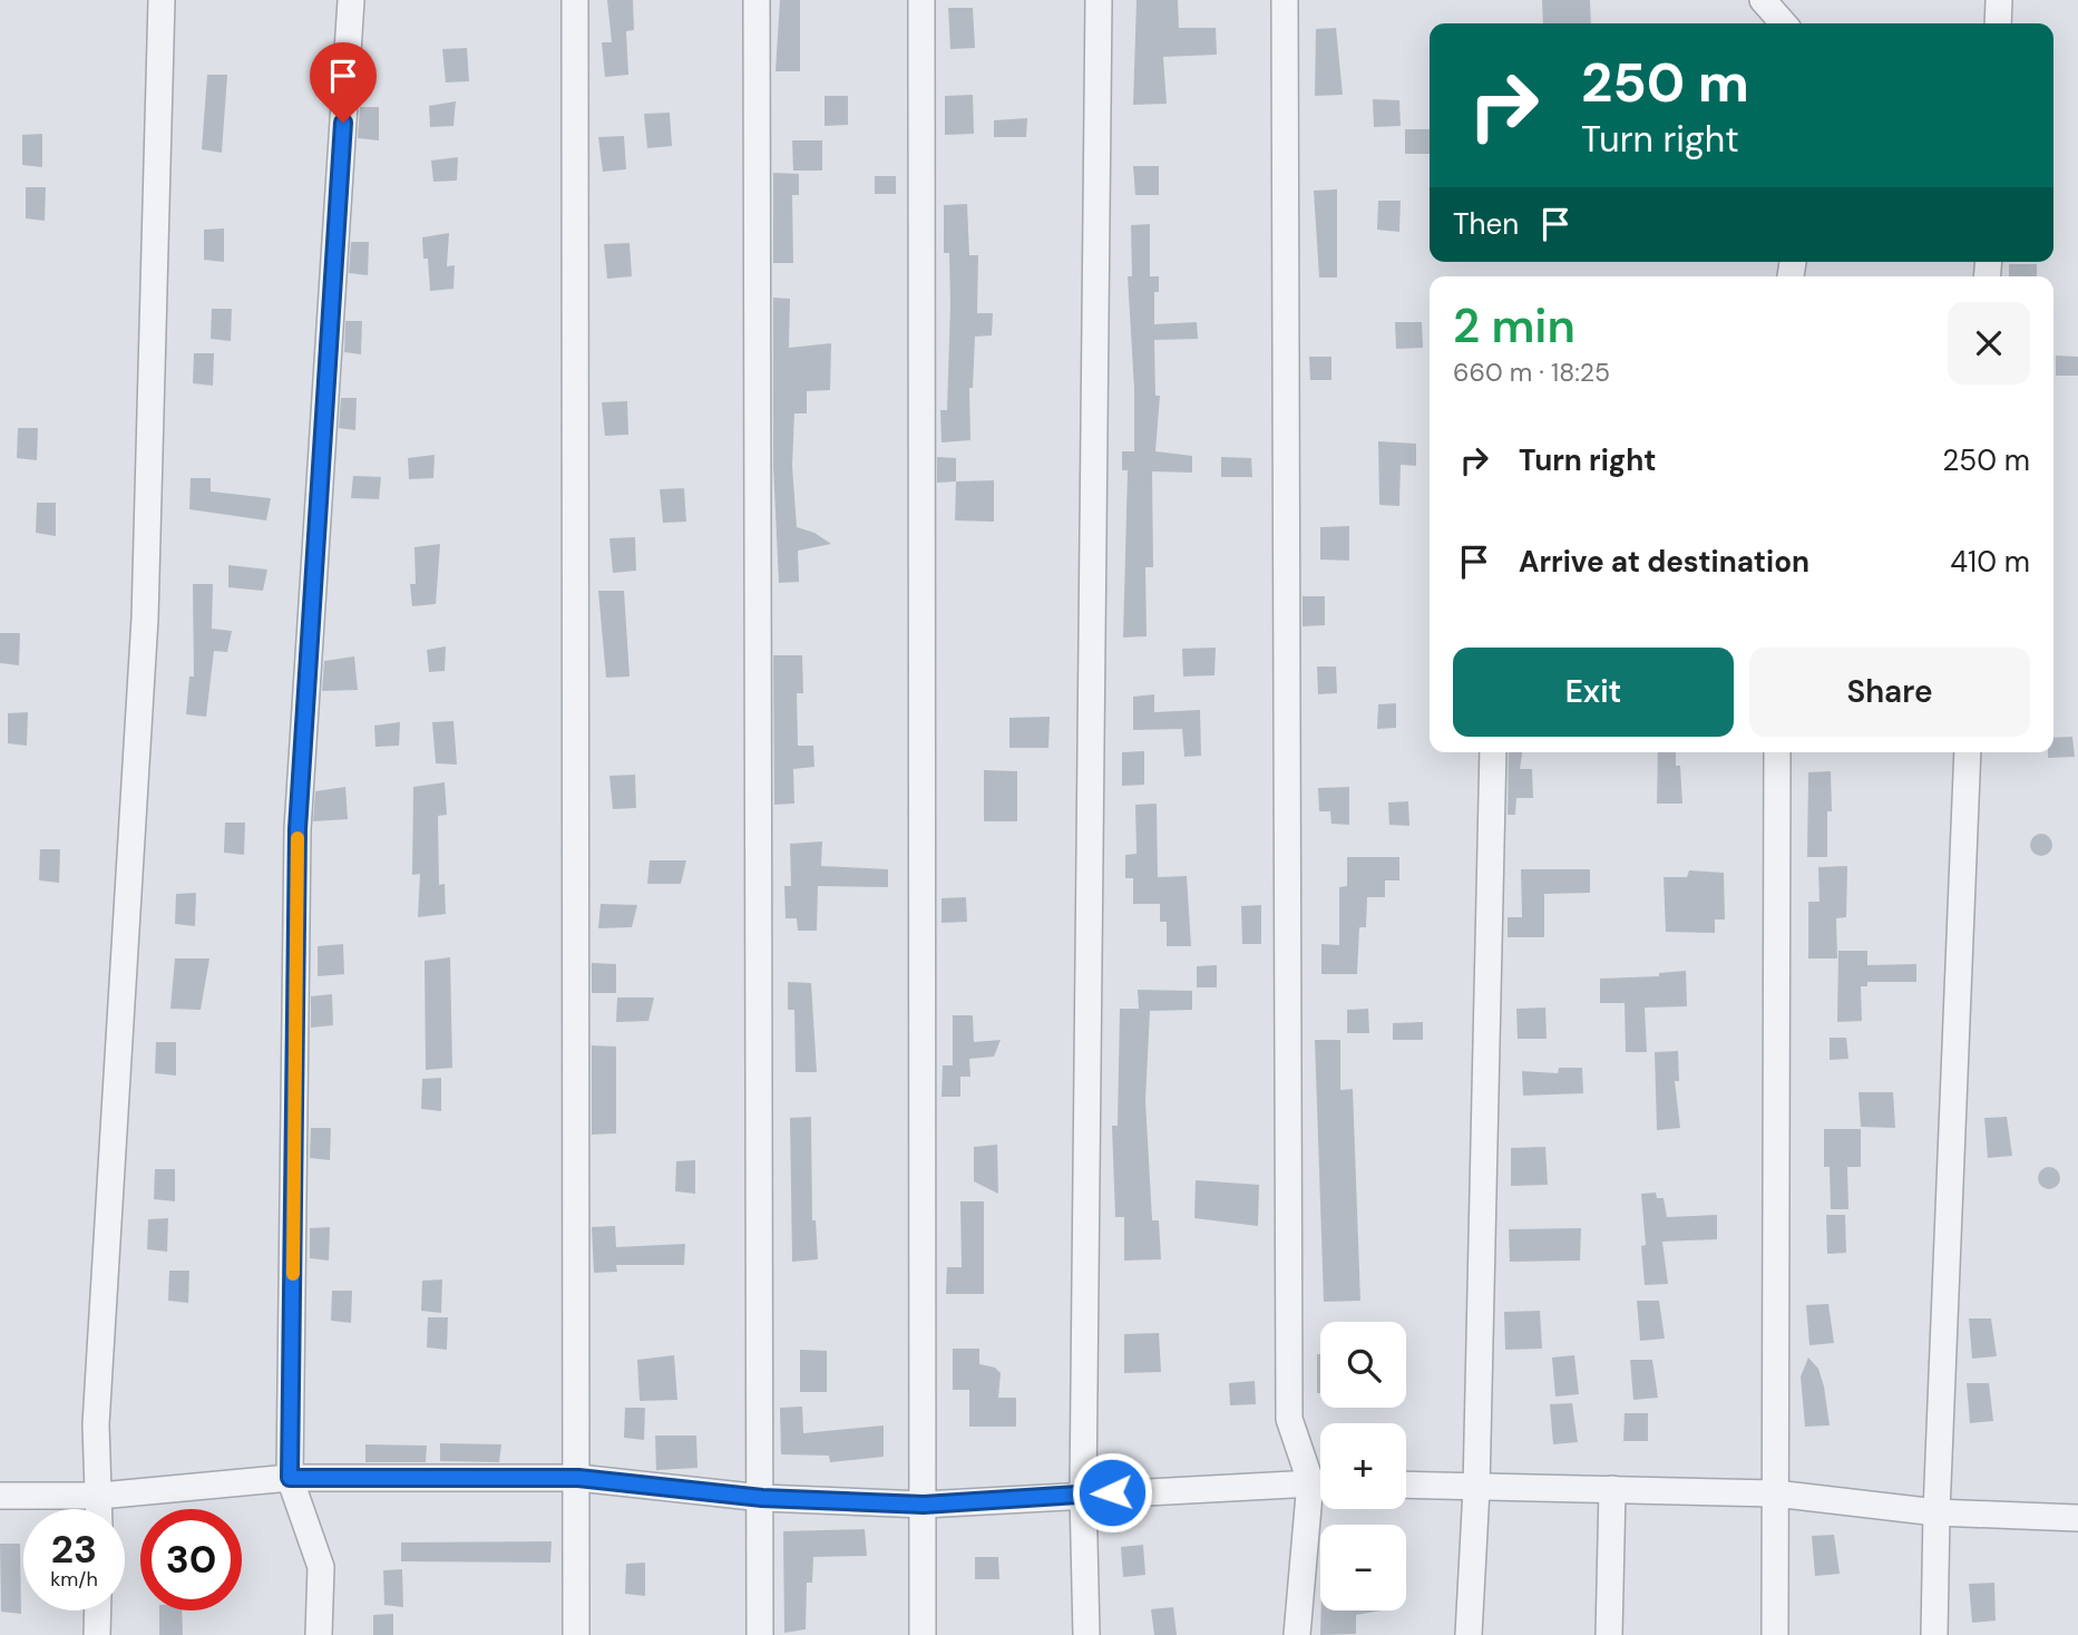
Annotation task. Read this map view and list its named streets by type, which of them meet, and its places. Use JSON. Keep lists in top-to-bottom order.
{
  "page": {
    "turn": ["250 m", "Turn right"],
    "then": "Then",
    "heading": ["2 min", "660 m · 18:25"],
    "list": [
      {
        "name": "Turn right",
        "value": "250 m"
      },
      {
        "name": "Arrive at destination",
        "value": "410 m"
      }
    ],
    "buttons": ["Exit", "Share"],
    "map_buttons": ["+", "−"],
    "speed": "23 km/h",
    "limit": "30"
  }
}
